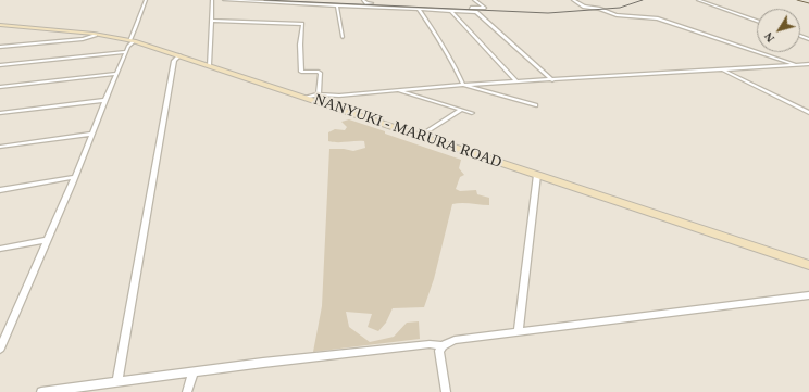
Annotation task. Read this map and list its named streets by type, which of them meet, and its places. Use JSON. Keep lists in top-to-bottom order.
{
  "streets": {
    "street": ["NANYUKI - MARURA ROAD"]
  },
  "north": "bottom left"
}
